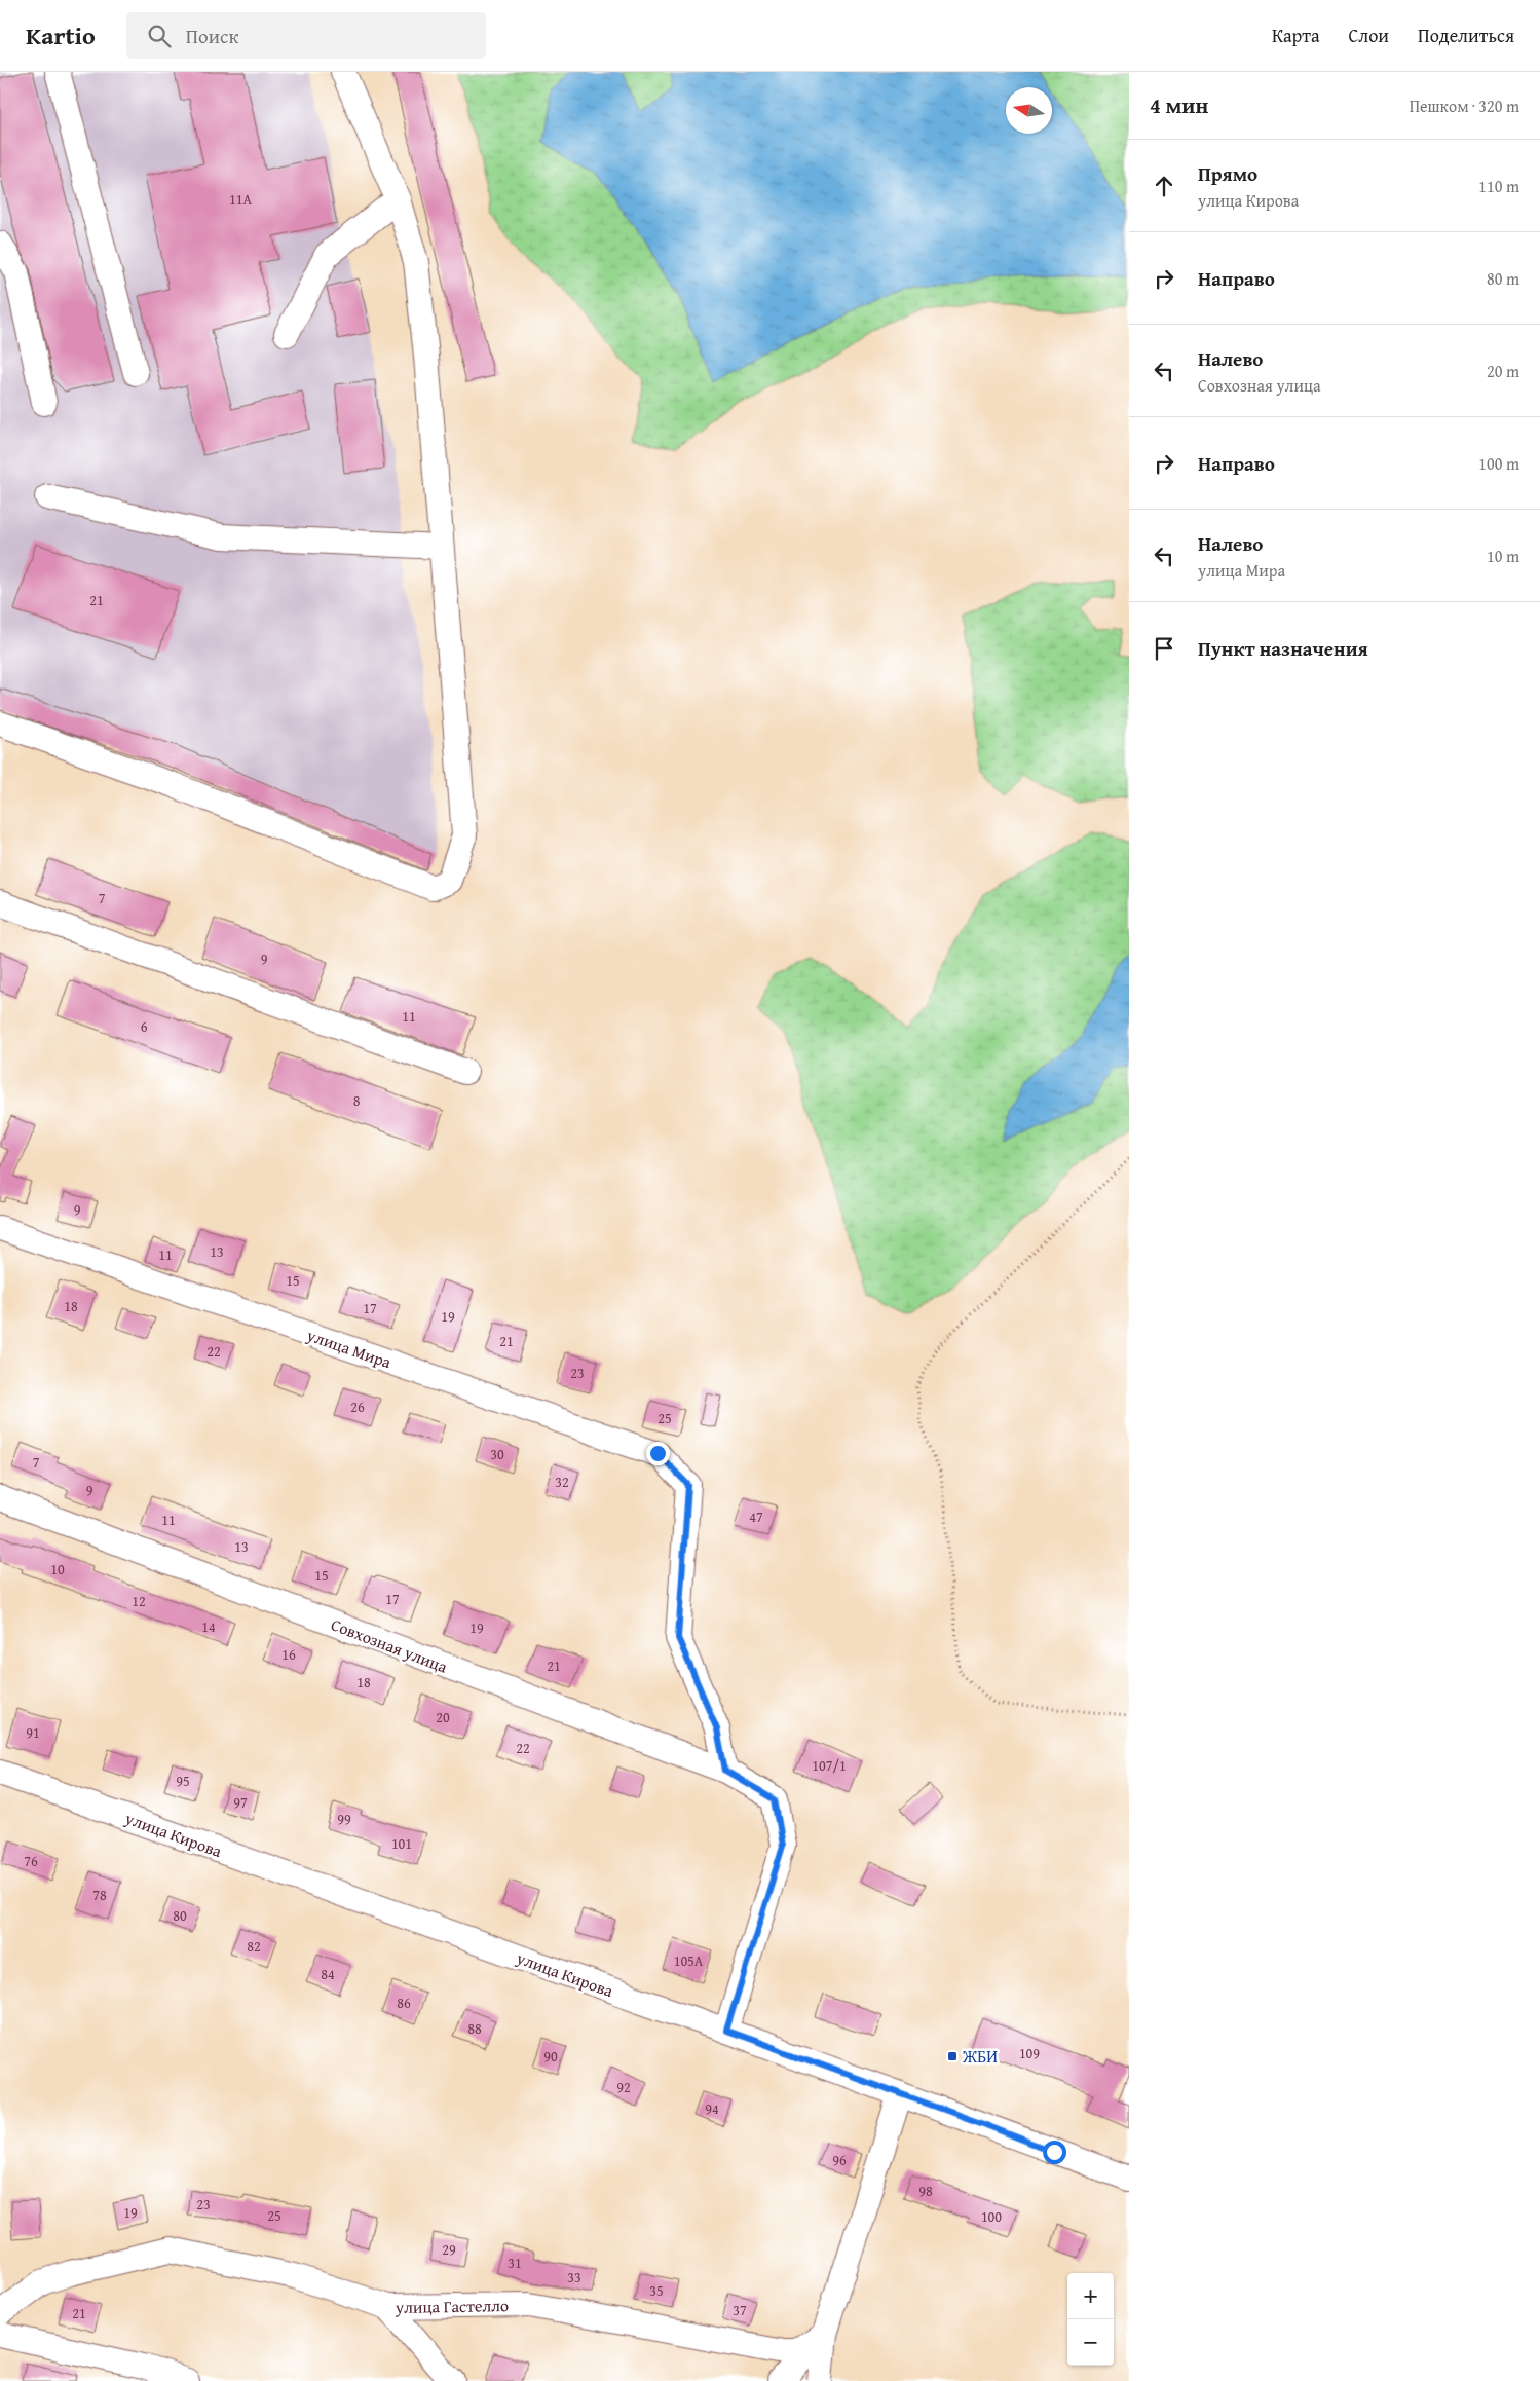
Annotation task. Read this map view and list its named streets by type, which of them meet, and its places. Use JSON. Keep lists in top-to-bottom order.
{
  "streets": {
    "street": [
      "улица Мира",
      "Совхозная улица",
      "улица Кирова",
      "улица Гастелло"
    ]
  },
  "crossings": [
    ["улица Мира", "Совхозная улица"],
    ["Совхозная улица", "улица Кирова"]
  ],
  "places": {
    "transit": ["ЖБИ"]
  },
  "house_numbers": [
    "11А",
    "21",
    "7",
    "9",
    "11",
    "6",
    "8",
    "9",
    "13",
    "11",
    "15",
    "18",
    "17",
    "19",
    "21",
    "22",
    "23",
    "26",
    "25",
    "30",
    "7",
    "32",
    "9",
    "47",
    "11",
    "13",
    "10",
    "15",
    "17",
    "12",
    "14",
    "19",
    "16",
    "21",
    "18",
    "20",
    "91",
    "22",
    "107/1",
    "95",
    "97",
    "99",
    "101",
    "76",
    "78",
    "80",
    "82",
    "105А",
    "84",
    "86",
    "88",
    "109",
    "90",
    "92",
    "94",
    "96",
    "98",
    "23",
    "19",
    "25",
    "100",
    "29",
    "31",
    "33",
    "35",
    "37",
    "21"
  ],
  "north": "left",
  "page": {
    "header": "Kartio",
    "search": "Поиск",
    "nav": ["Карта", "Слои", "Поделиться"],
    "heading": ["4 мин", "Пешком · 320 m"],
    "list": [
      ["Прямо", "улица Кирова", "110 m"],
      ["Направо", "80 m"],
      ["Налево", "Совхозная улица", "20 m"],
      ["Направо", "100 m"],
      ["Налево", "улица Мира", "10 m"],
      "Пункт назначения"
    ],
    "map_buttons": ["+", "−"]
  }
}
